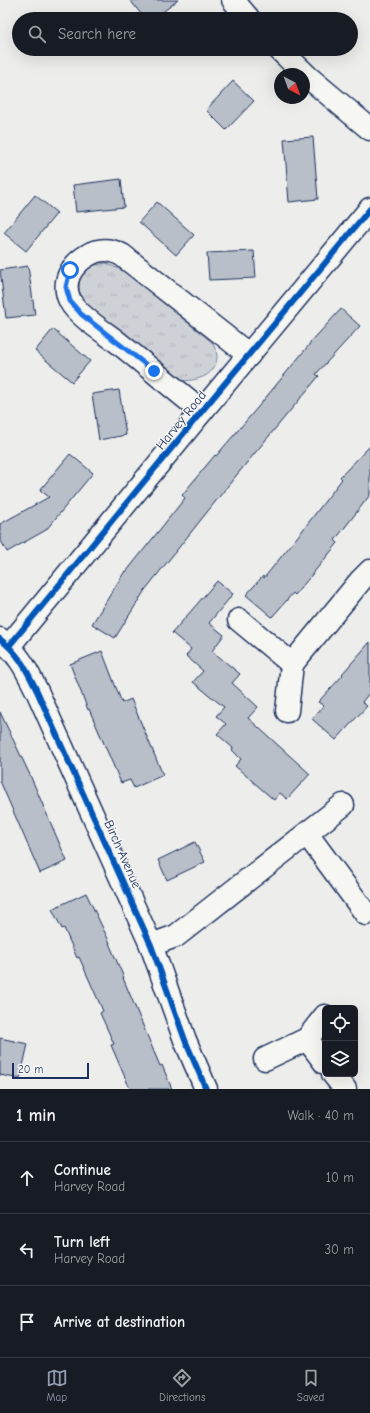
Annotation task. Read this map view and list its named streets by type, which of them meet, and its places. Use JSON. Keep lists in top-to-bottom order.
{
  "streets": {
    "street": ["Harvey Road", "Birch Avenue"]
  },
  "crossings": [
    ["Harvey Road", "Birch Avenue"]
  ],
  "scale_bar": "20 m",
  "north": "bottom right",
  "page": {
    "search": "Search here",
    "scale": "20 m",
    "heading": ["1 min", "Walk · 40 m"],
    "list": [
      ["Continue", "Harvey Road", "10 m"],
      ["Turn left", "Harvey Road", "30 m"],
      "Arrive at destination"
    ],
    "nav": ["Map", "Directions", "Saved"]
  }
}
